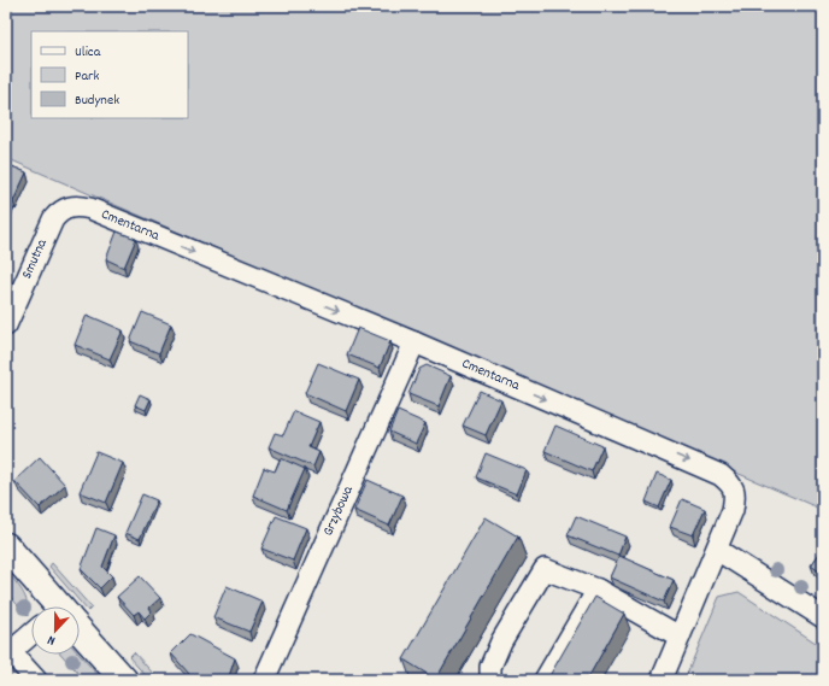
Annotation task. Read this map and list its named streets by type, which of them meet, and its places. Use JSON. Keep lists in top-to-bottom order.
{
  "streets": {
    "street": ["Cmentarna", "Smutna", "Grzybowa"]
  },
  "crossings": [
    ["Cmentarna", "Smutna"],
    ["Cmentarna", "Grzybowa"]
  ],
  "one_way": ["Cmentarna"],
  "legend": ["Ulica", "Park", "Budynek"],
  "north": "bottom"
}
